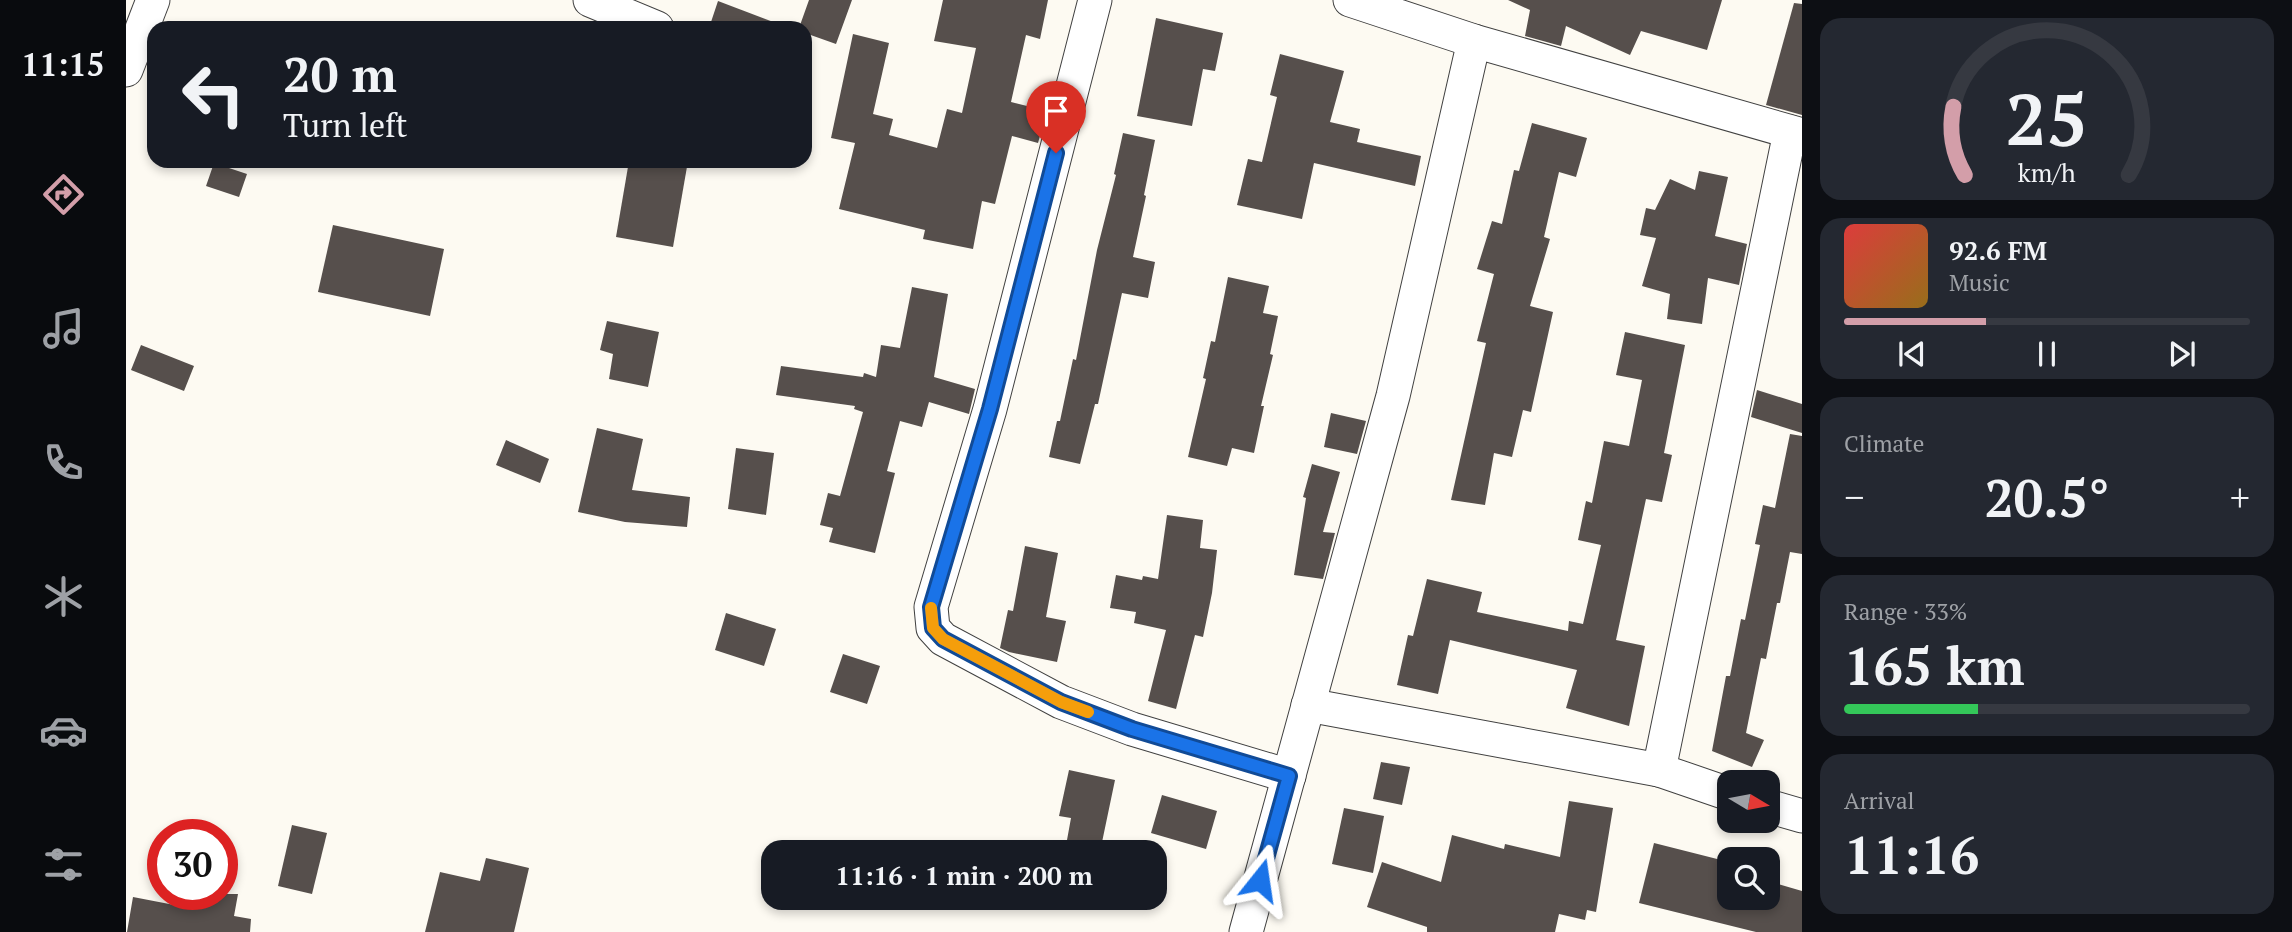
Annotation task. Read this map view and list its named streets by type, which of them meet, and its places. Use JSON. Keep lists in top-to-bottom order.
{
  "north": "right",
  "page": {
    "tabs": "11:15",
    "turn": ["20 m", "Turn left"],
    "song": ["92.6 FM", "Music"],
    "tile": [
      "Climate",
      ["Range · 33%", "165 km"],
      ["Arrival", "11:16"]
    ],
    "heat": ["−", "20.5°", "+"],
    "limit": "30",
    "trip": "11:16 · 1 min · 200 m",
    "gauge": ["25", "km/h"]
  }
}
